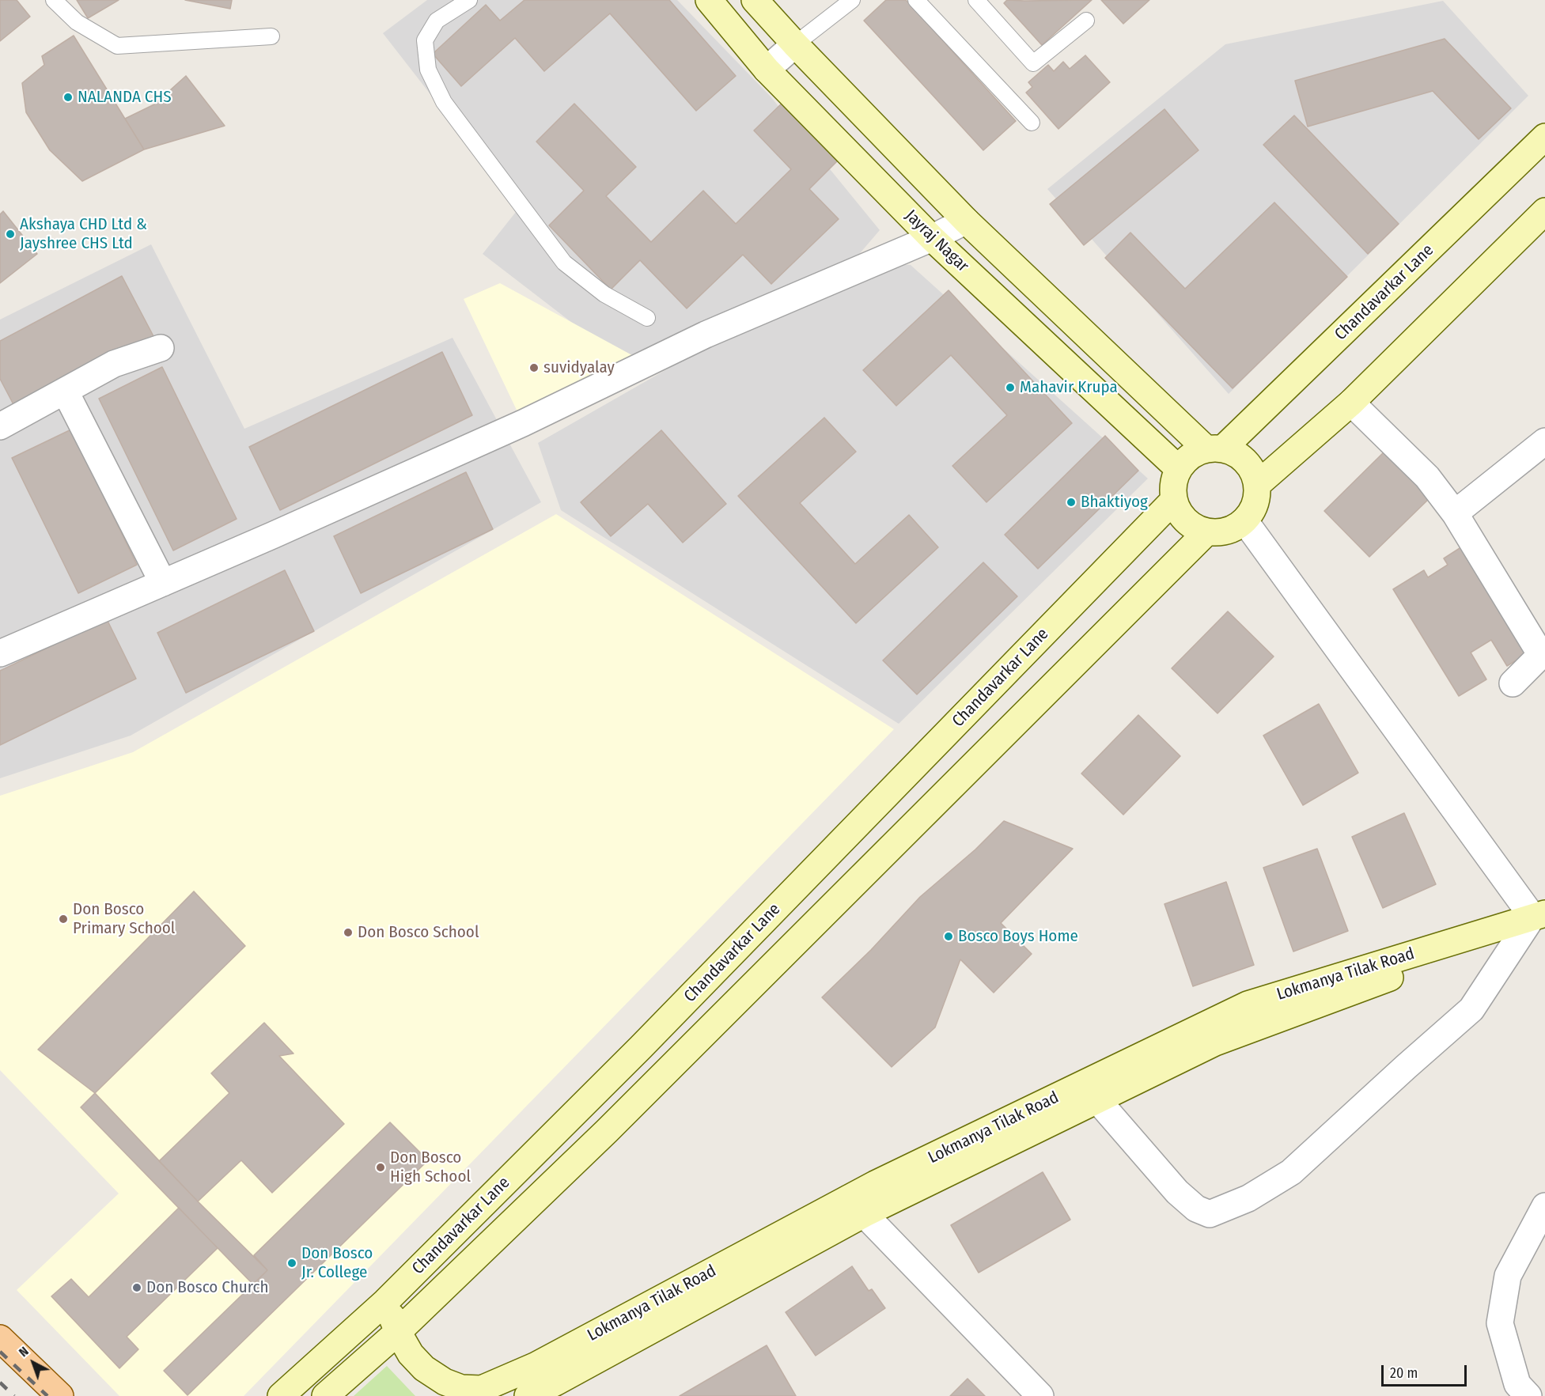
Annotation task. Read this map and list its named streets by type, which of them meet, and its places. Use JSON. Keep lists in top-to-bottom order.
{
  "streets": {
    "street": ["Jayraj Nagar", "Chandavarkar Lane", "Lokmanya Tilak Road"]
  },
  "crossings": [
    ["Jayraj Nagar", "Chandavarkar Lane"]
  ],
  "places": [
    "NALANDA CHS",
    "Akshaya CHD Ltd & Jayshree CHS Ltd",
    "suvidyalay",
    "Mahavir Krupa",
    "Bhaktiyog",
    "Don Bosco Primary School",
    "Don Bosco School",
    "Bosco Boys Home",
    "Don Bosco High School",
    "Don Bosco Jr. College",
    "Don Bosco Church"
  ],
  "scale_bar": "20 m",
  "north": "top left"
}
